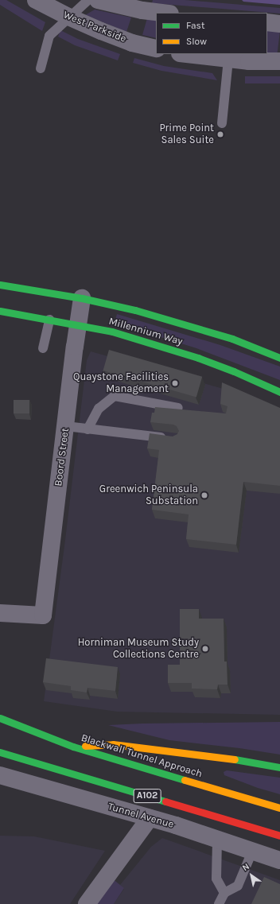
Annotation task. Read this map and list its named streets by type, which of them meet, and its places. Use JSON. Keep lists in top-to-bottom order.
{
  "streets": {
    "main road": ["Millennium Way", "Blackwall Tunnel Approach", "A102"],
    "street": ["West Parkside", "Boord Street", "Tunnel Avenue"]
  },
  "crossings": [
    ["Millennium Way", "Boord Street"]
  ],
  "places": [
    "Prime Point Sales Suite",
    "Quaystone Facilities Management",
    "Greenwich Peninsula Substation",
    "Horniman Museum Study Collections Centre"
  ],
  "legend": ["Fast", "Slow"],
  "north": "top left"
}
